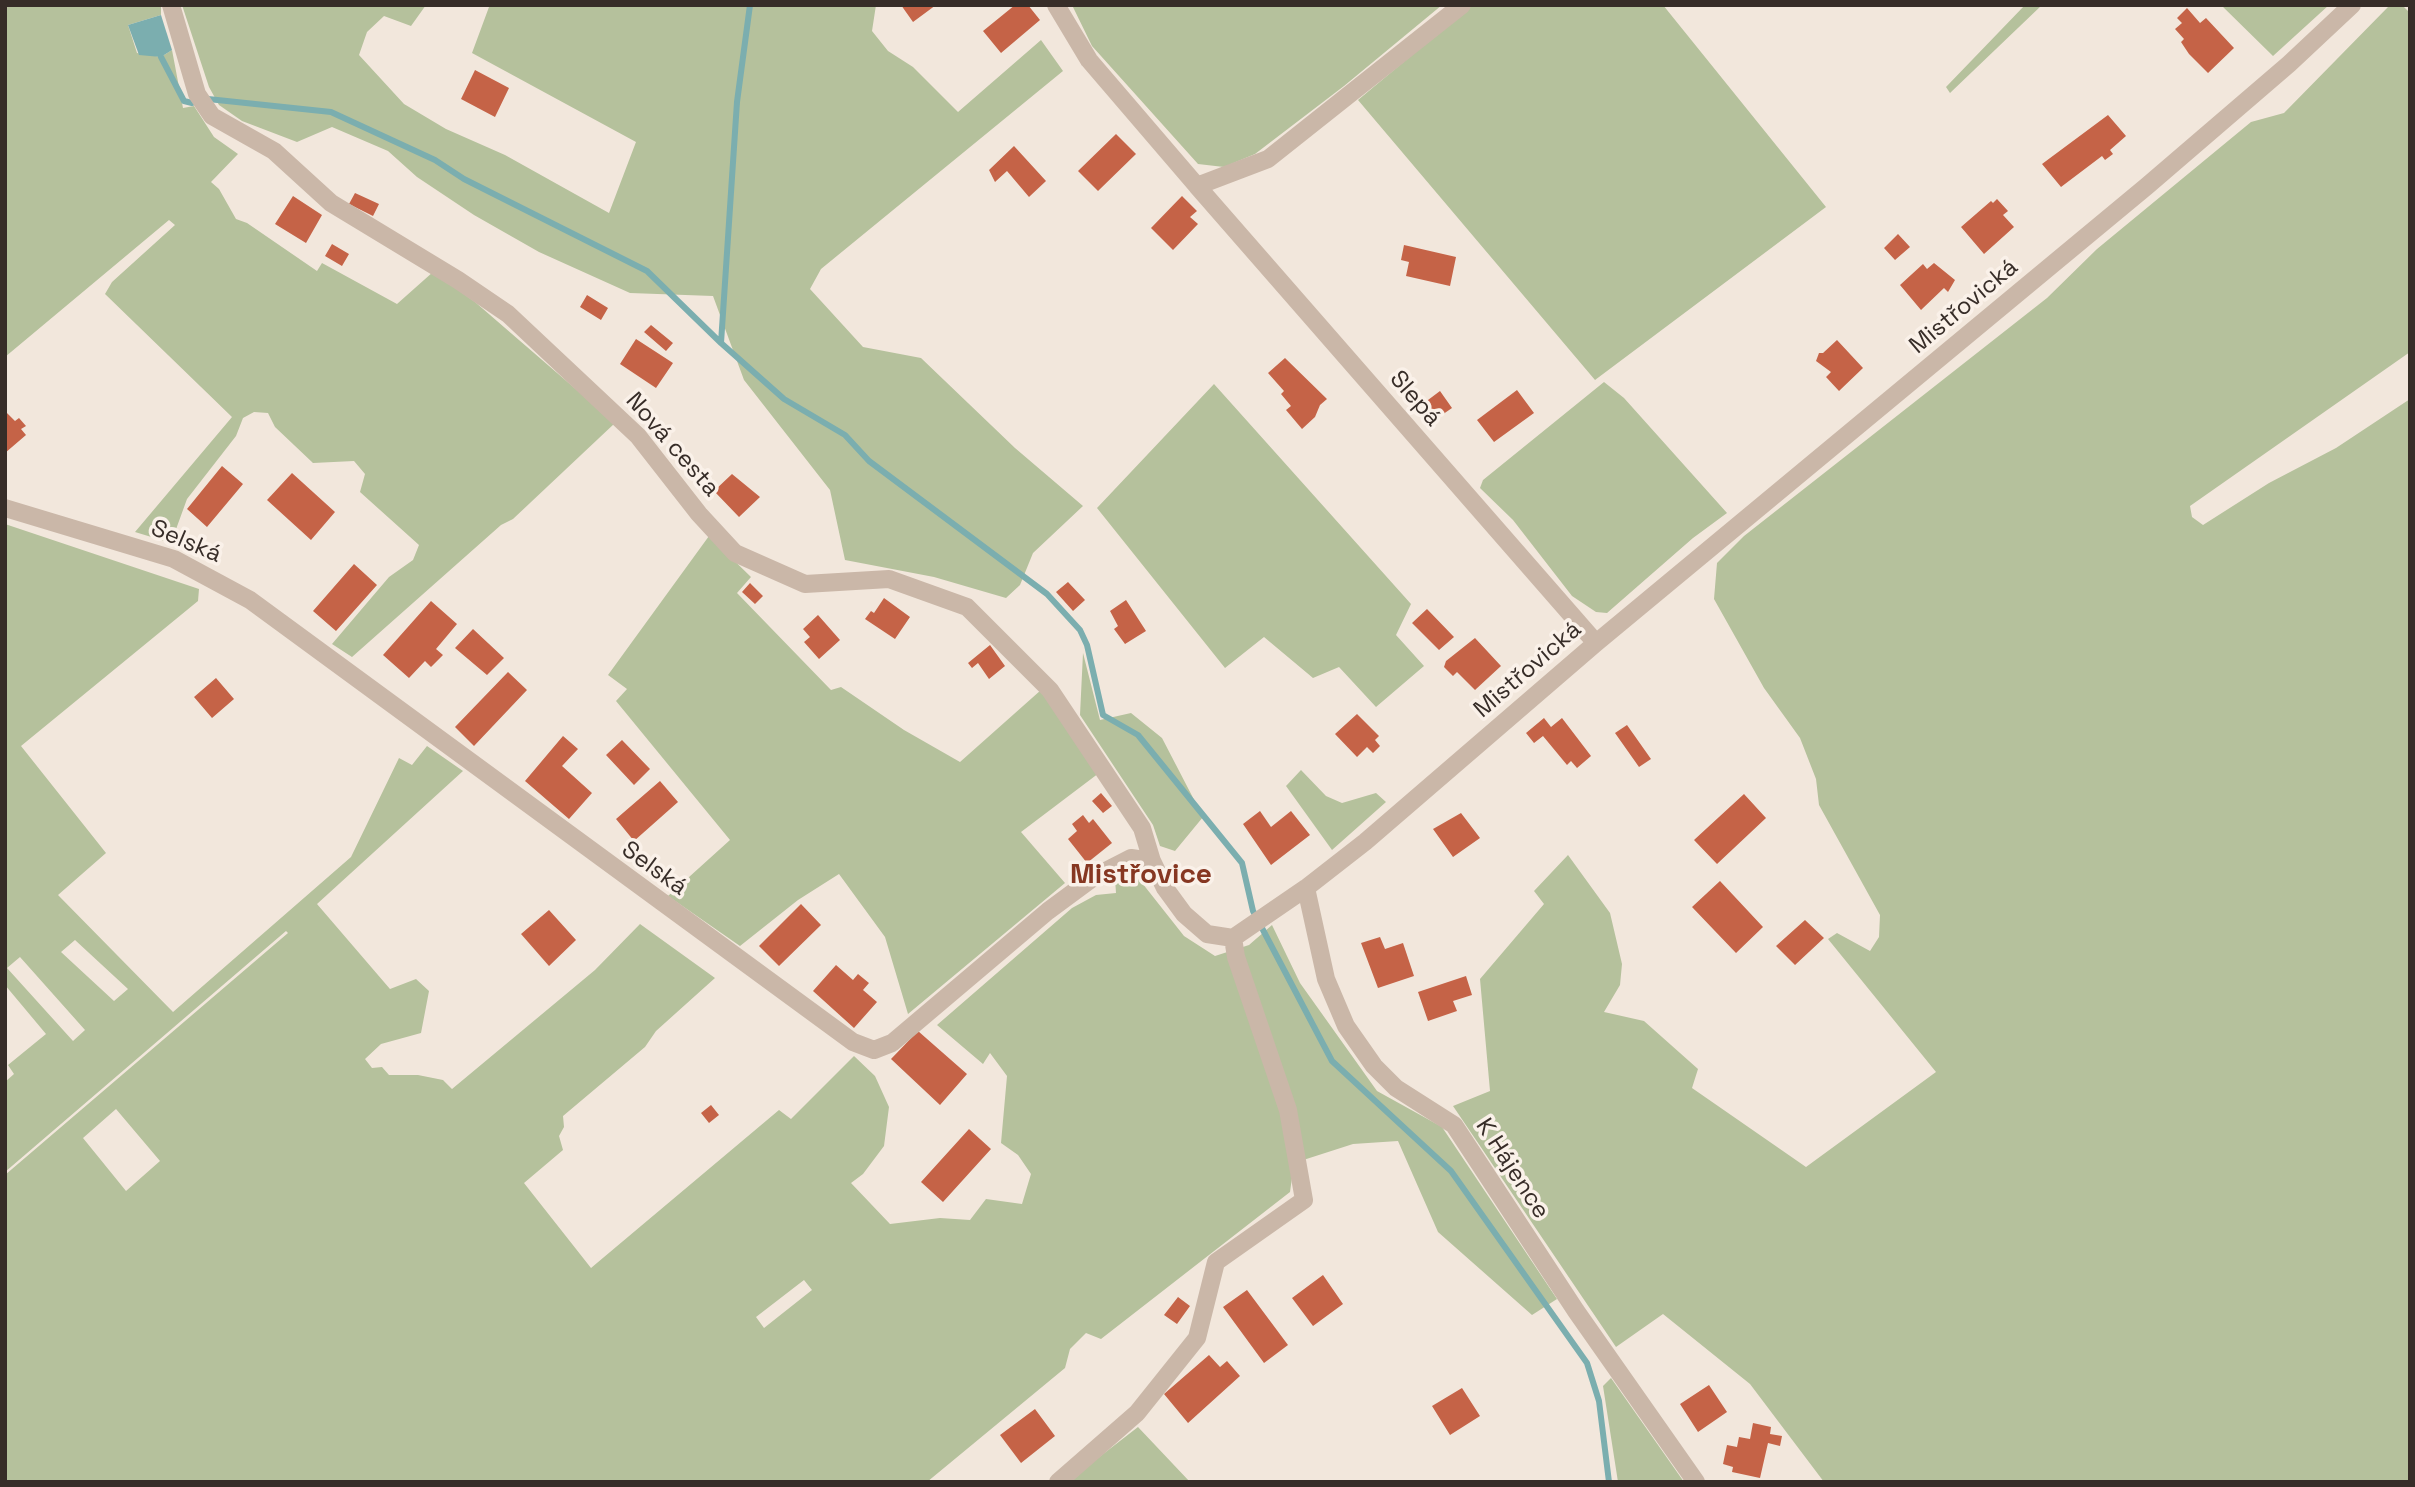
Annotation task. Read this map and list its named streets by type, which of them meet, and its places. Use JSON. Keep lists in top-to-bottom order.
{
  "streets": {
    "street": [
      "Mistřovická",
      "Slepá",
      "Nová cesta",
      "Selská",
      "K Hájence"
    ]
  },
  "crossings": [
    ["Mistřovická", "Slepá"],
    ["Mistřovická", "K Hájence"],
    ["Nová cesta", "Selská"]
  ],
  "districts": ["Mistřovice"]
}
